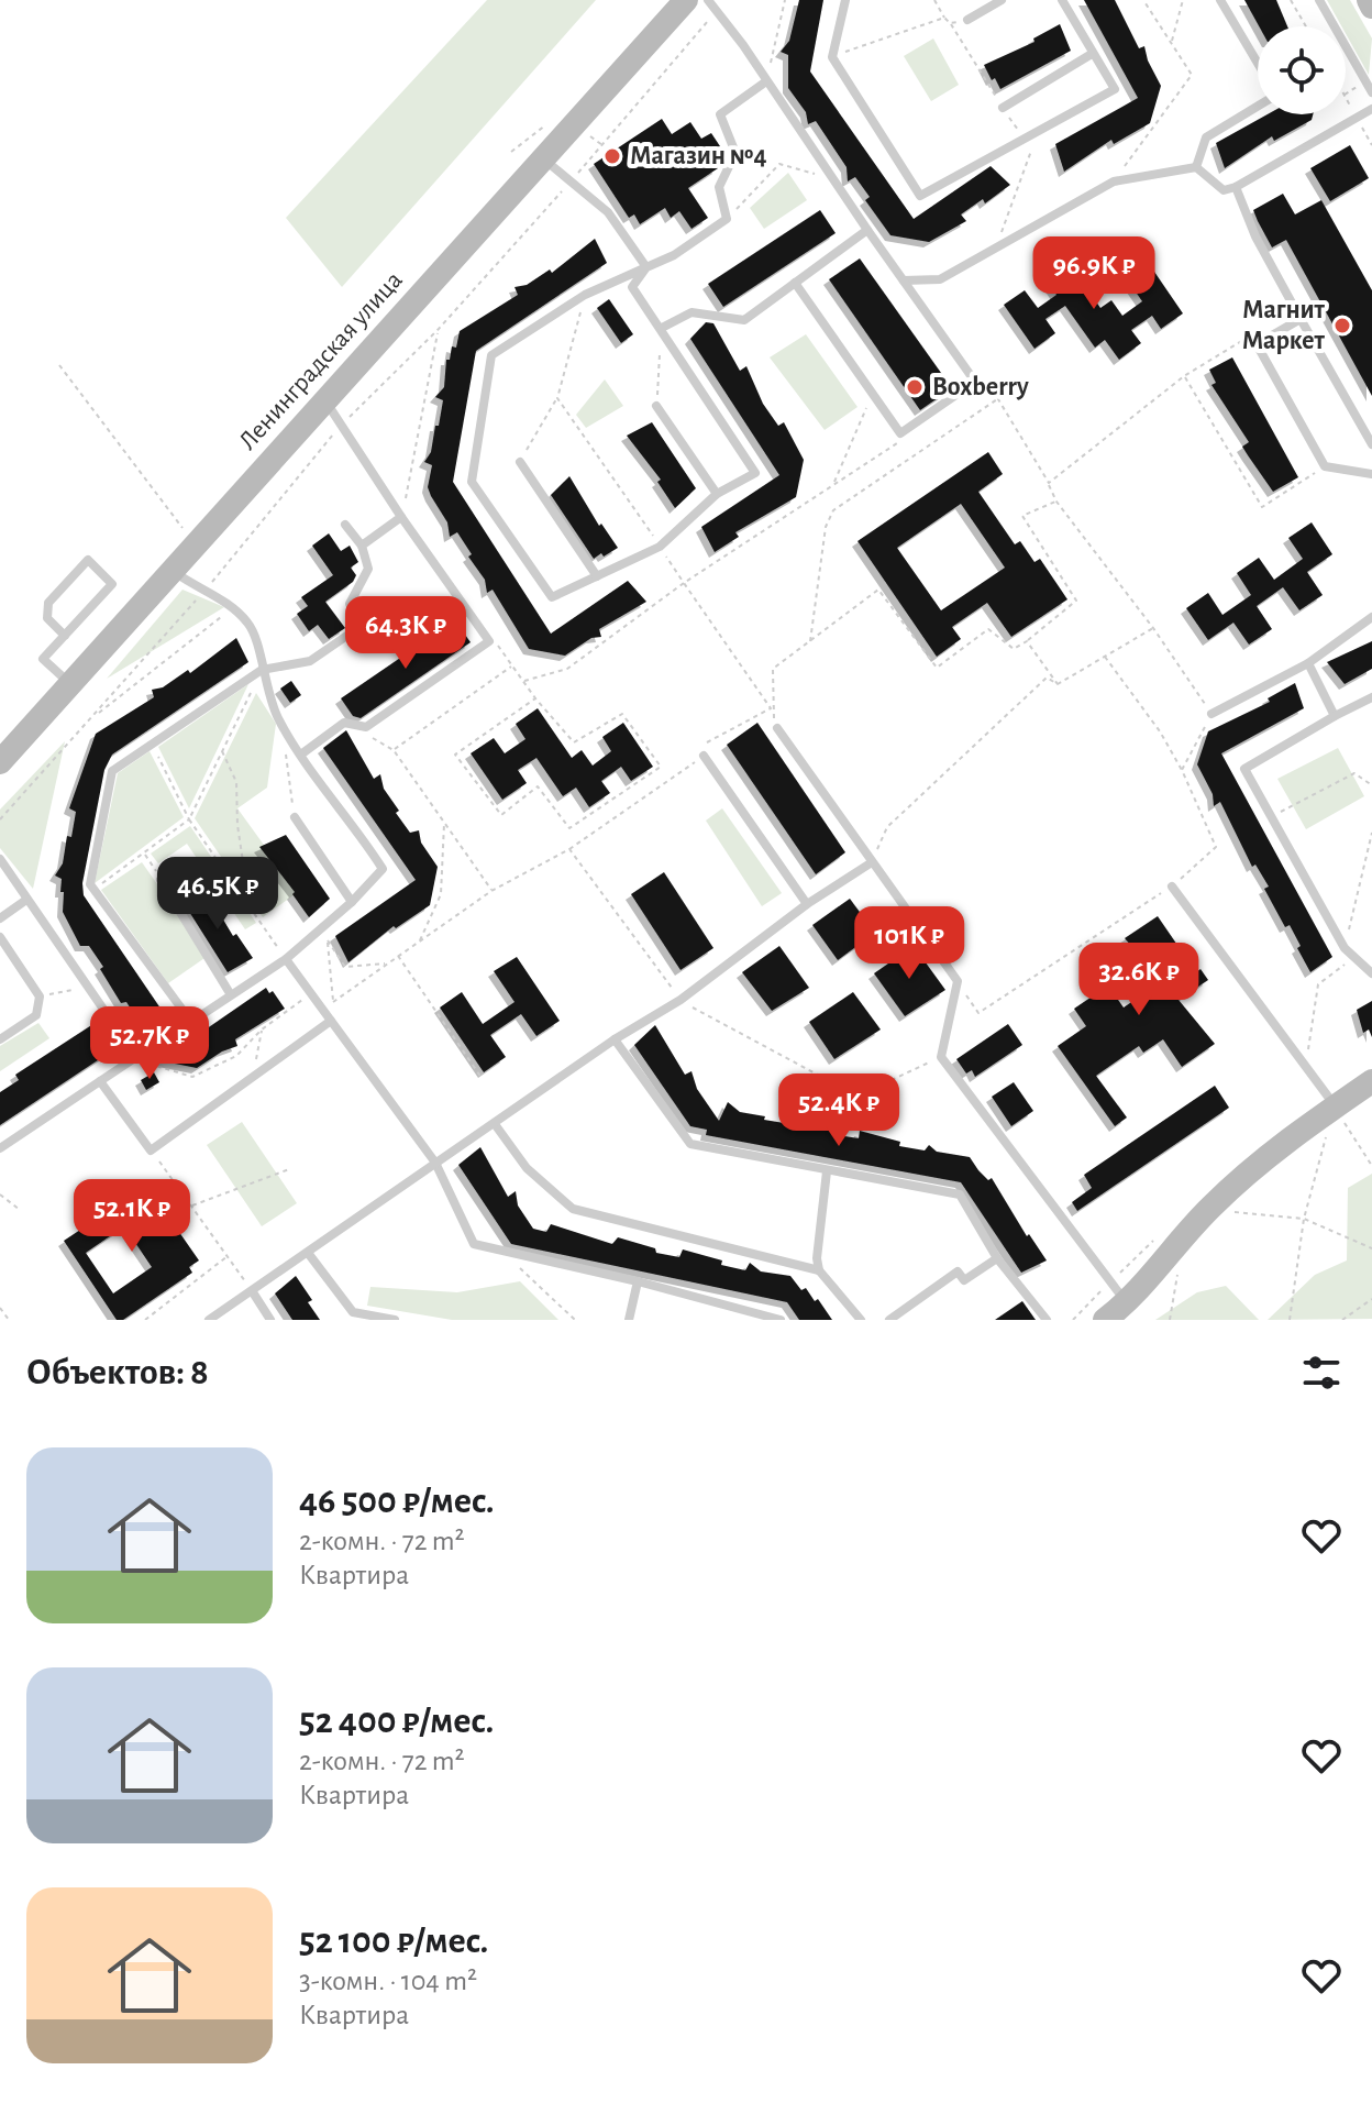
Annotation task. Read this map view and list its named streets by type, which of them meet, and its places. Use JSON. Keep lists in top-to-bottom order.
{
  "streets": {
    "street": ["Ленинградская улица"]
  },
  "places": ["Магазин №4", "Магнит Маркет", "Boxberry"],
  "page": {
    "price": [
      "96.9K ₽",
      "64.3K ₽",
      "46.5K ₽",
      "101K ₽",
      "32.6K ₽",
      "52.7K ₽",
      "52.4K ₽",
      "52.1K ₽"
    ],
    "heading": "Объектов: 8",
    "list": [
      {
        "name": "46 500 ₽/мес.",
        "note": "2-комн. · 72 m² · Квартира"
      },
      {
        "name": "52 400 ₽/мес.",
        "note": "2-комн. · 72 m² · Квартира"
      },
      {
        "name": "52 100 ₽/мес.",
        "note": "3-комн. · 104 m² · Квартира"
      }
    ]
  }
}
